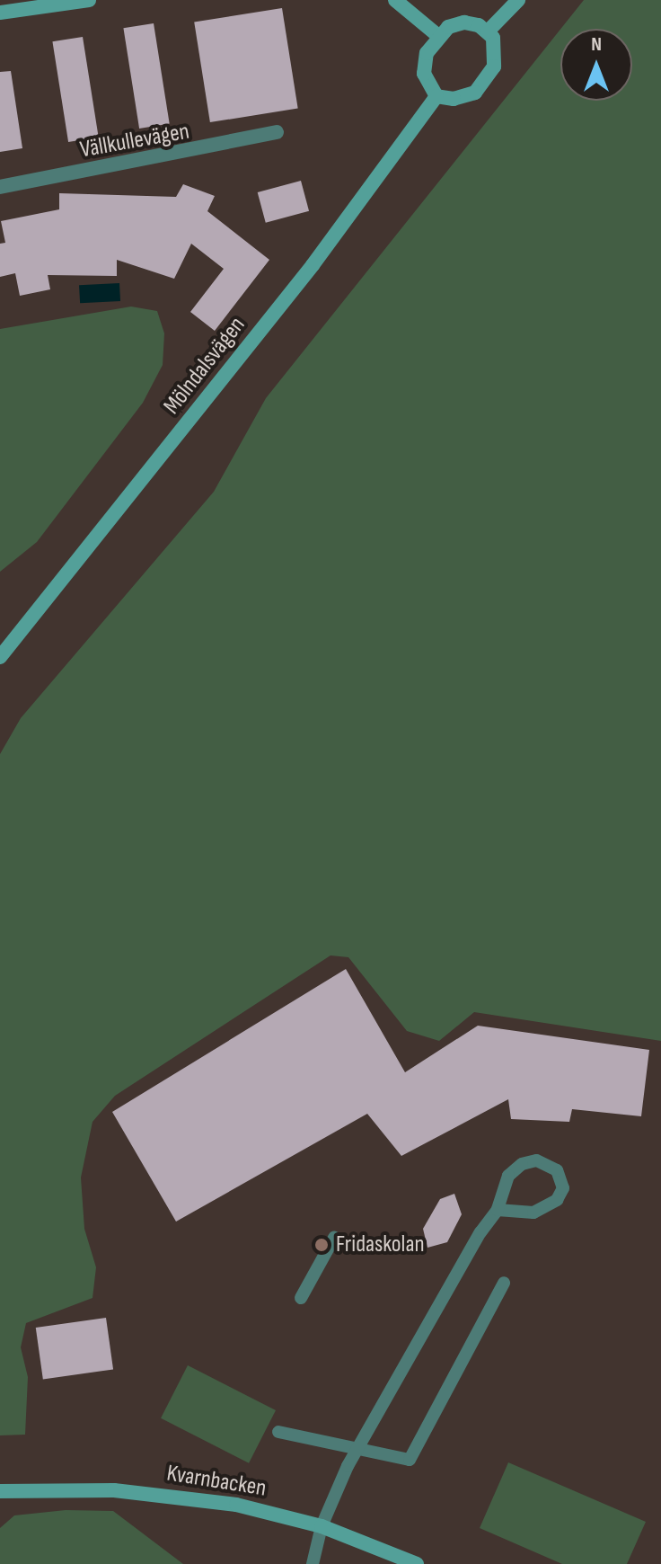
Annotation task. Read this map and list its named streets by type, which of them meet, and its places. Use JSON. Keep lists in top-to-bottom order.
{
  "streets": {
    "street": ["Vällkullevägen", "Mölndalsvägen", "Kvarnbacken"]
  },
  "places": ["Fridaskolan"],
  "north": "top"
}
